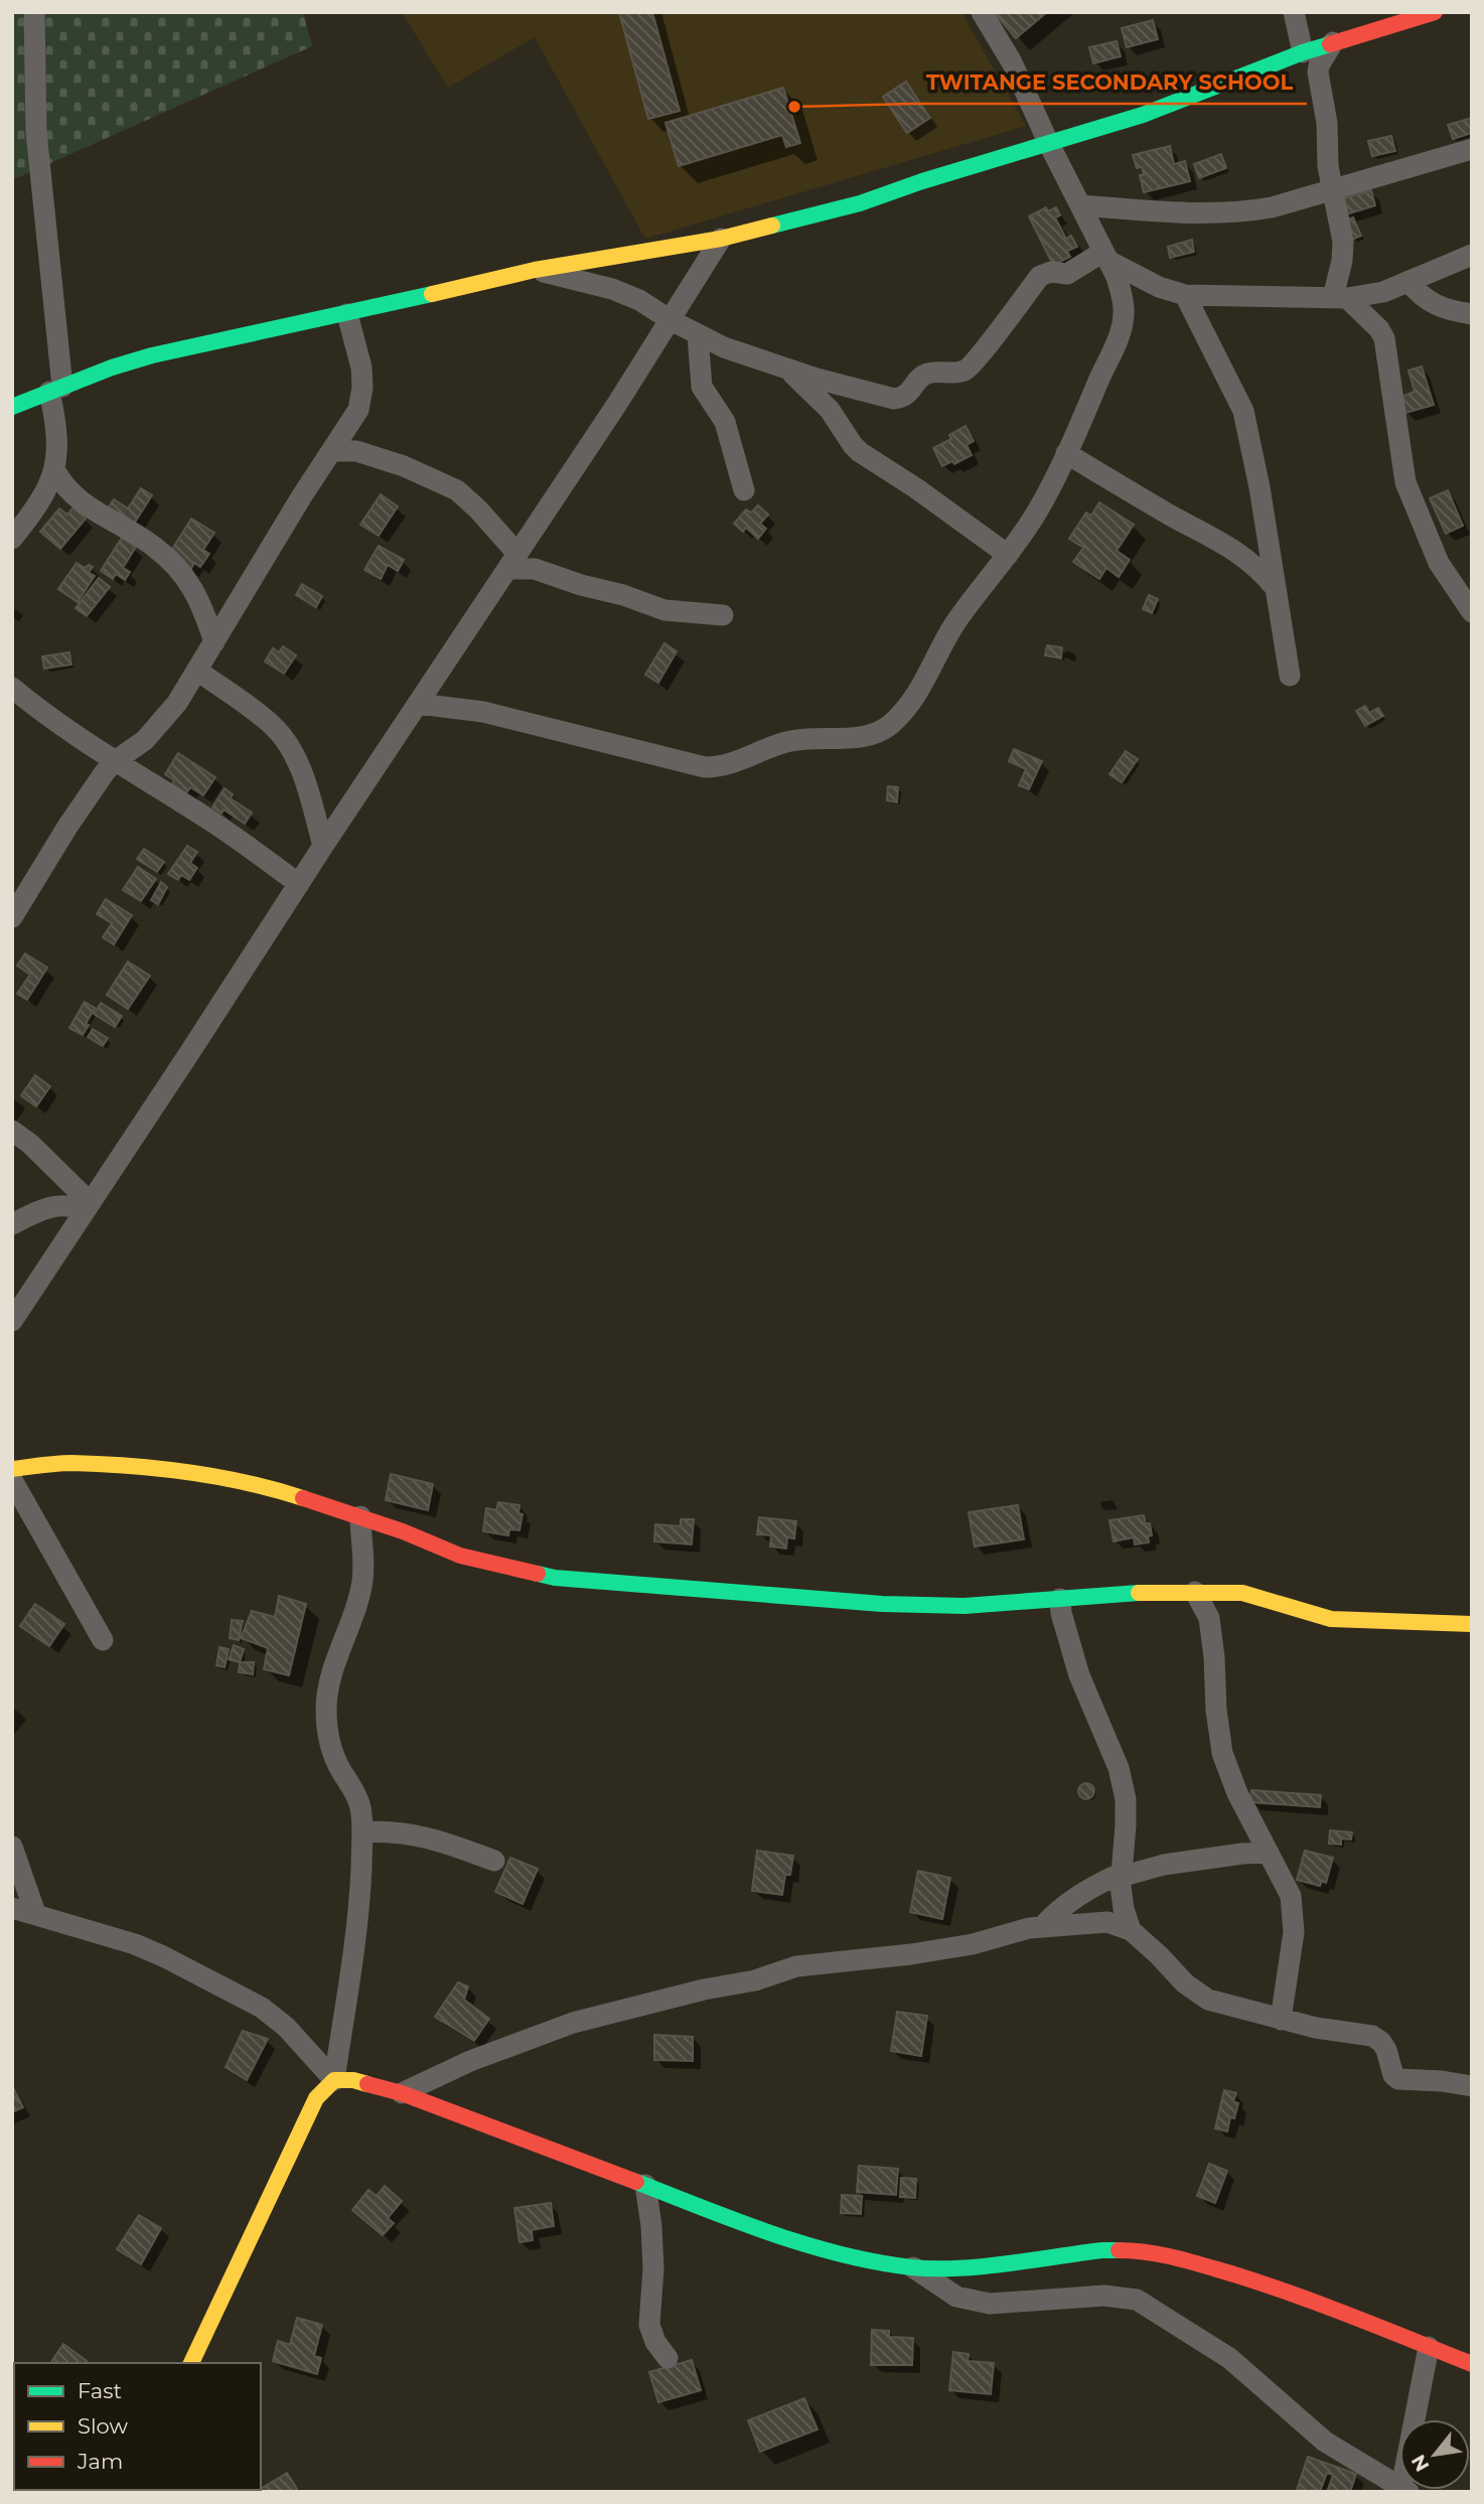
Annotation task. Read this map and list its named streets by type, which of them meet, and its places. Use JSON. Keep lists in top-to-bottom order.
{
  "places": ["TWITANGE SECONDARY SCHOOL"],
  "legend": ["Fast", "Slow", "Jam"],
  "north": "bottom left"
}
